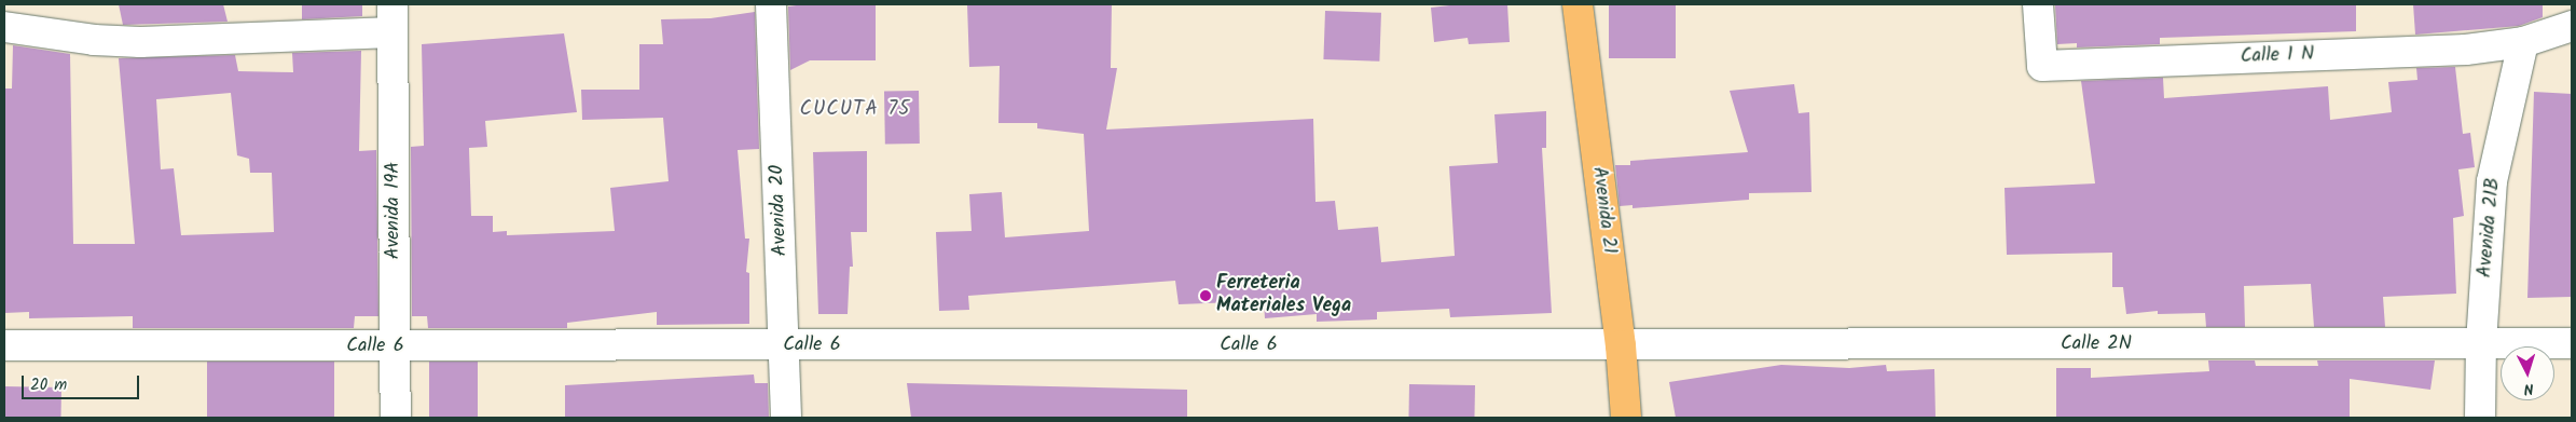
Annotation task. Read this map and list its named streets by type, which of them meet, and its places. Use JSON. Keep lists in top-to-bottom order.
{
  "streets": {
    "main road": ["Avenida 21"],
    "street": [
      "Calle 1 N",
      "Avenida 19A",
      "Avenida 20",
      "Avenida 21B",
      "Calle 2N",
      "Calle 6"
    ]
  },
  "crossings": [
    ["Calle 1 N", "Avenida 21B"],
    ["Avenida 19A", "Calle 6"],
    ["Avenida 20", "Calle 6"],
    ["Avenida 21", "Calle 2N"],
    ["Avenida 21", "Calle 6"],
    ["Avenida 21B", "Calle 2N"],
    ["Calle 2N", "Calle 6"]
  ],
  "districts": ["CUCUTA 75"],
  "places": ["Ferreteria Materiales Vega"],
  "scale_bar": "20 m",
  "north": "bottom"
}
